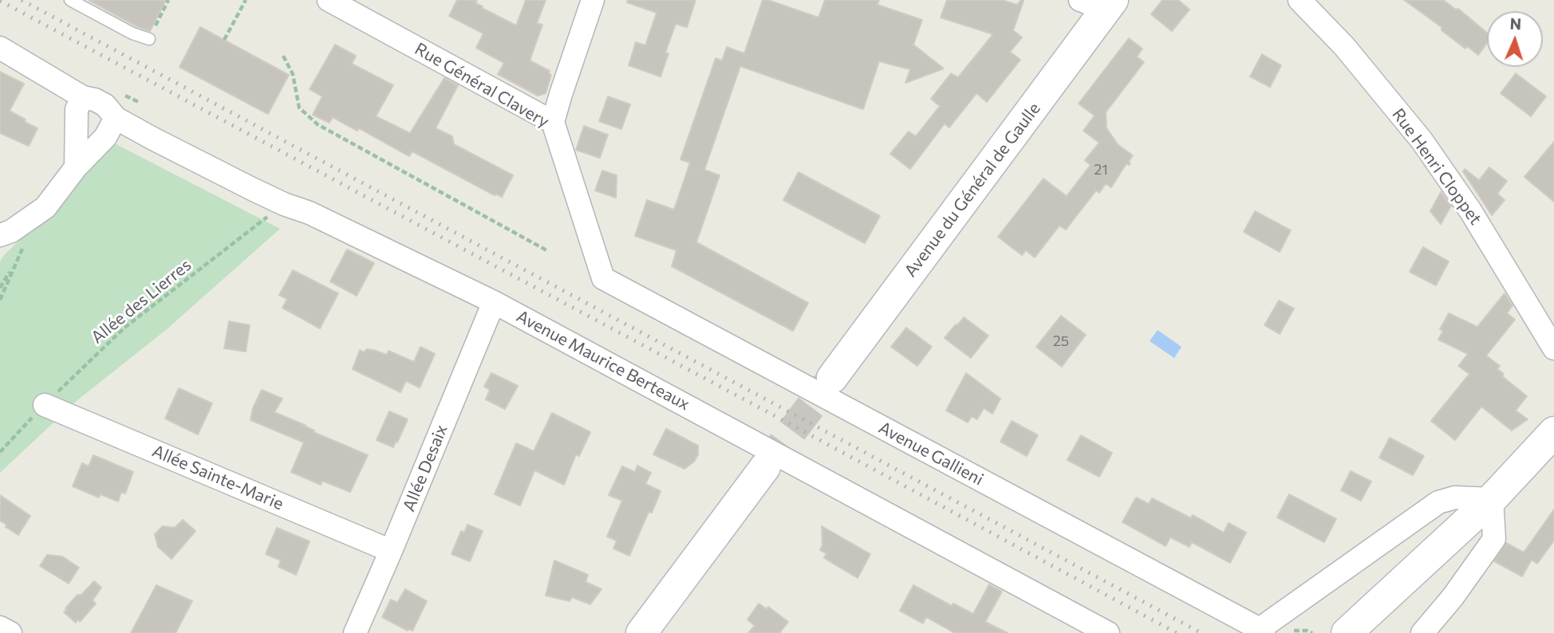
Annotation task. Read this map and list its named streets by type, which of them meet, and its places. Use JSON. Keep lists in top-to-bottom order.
{
  "streets": {
    "street": [
      "Rue Général Clavery",
      "Rue Henri Cloppet",
      "Avenue du Général de Gaulle",
      "Avenue Maurice Berteaux",
      "Avenue Gallieni",
      "Allée Desaix",
      "Allée Sainte-Marie"
    ],
    "path": ["Allée des Lierres"]
  },
  "crossings": [
    ["Rue Général Clavery", "Avenue Gallieni"],
    ["Allée des Lierres", "Avenue Maurice Berteaux"],
    ["Allée des Lierres", "Allée Sainte-Marie"],
    ["Avenue Maurice Berteaux", "Allée Desaix"],
    ["Allée Desaix", "Allée Sainte-Marie"]
  ],
  "house_numbers": ["21", "25"],
  "north": "top"
}
